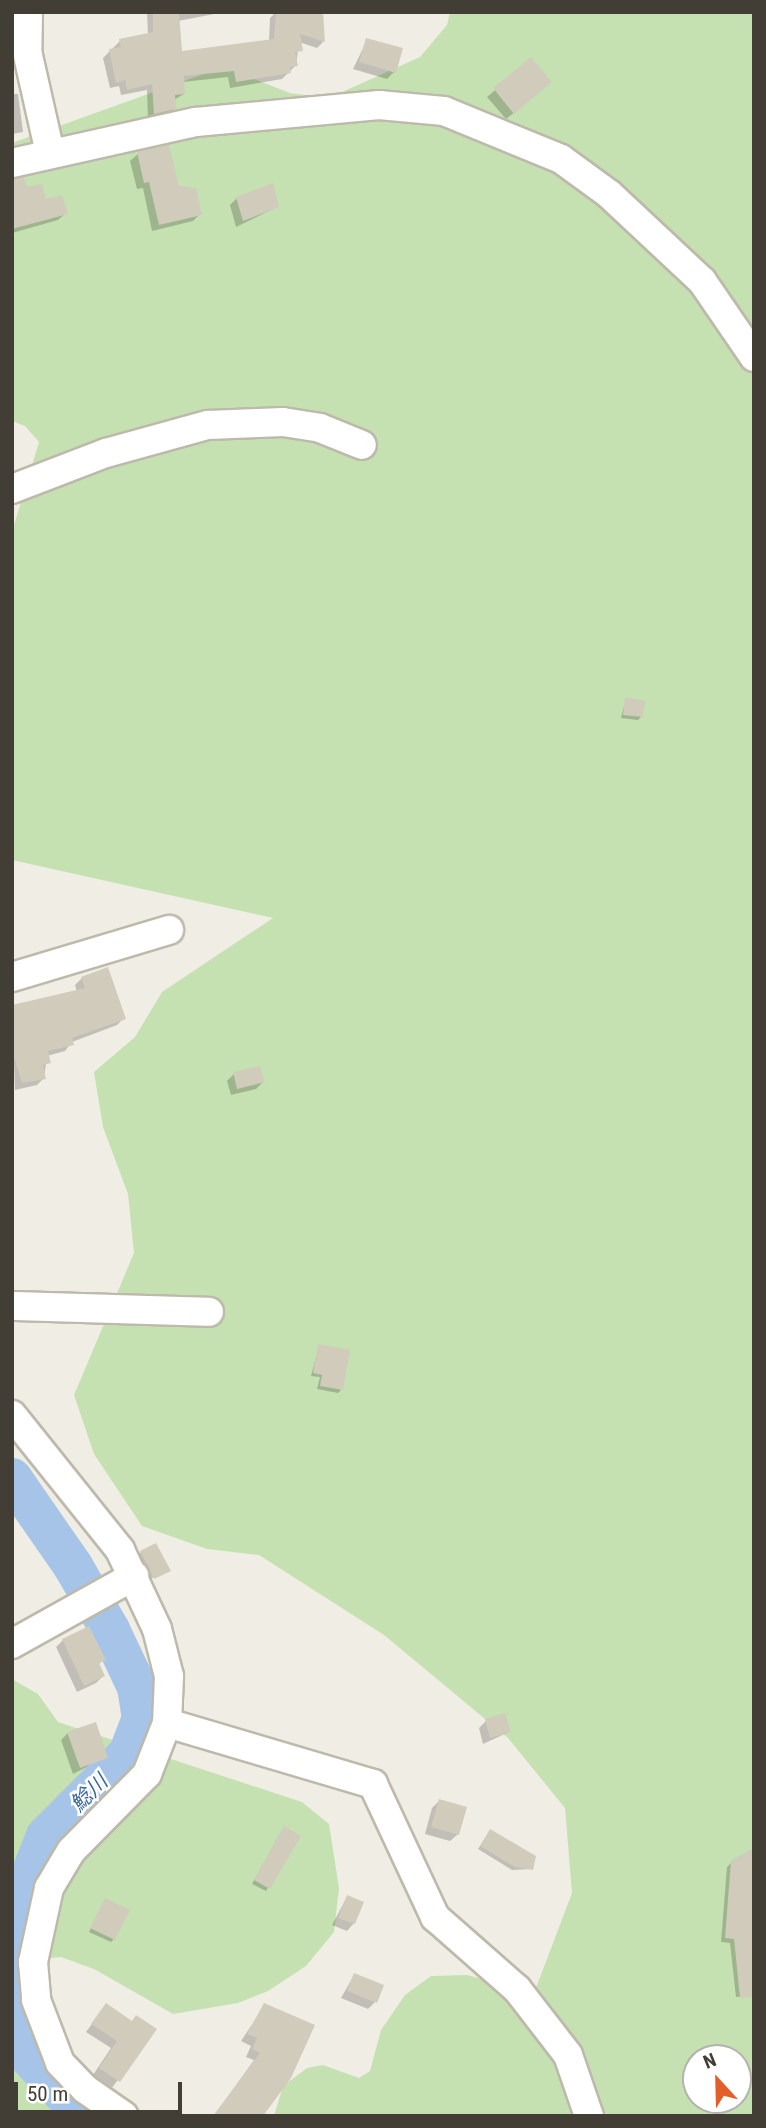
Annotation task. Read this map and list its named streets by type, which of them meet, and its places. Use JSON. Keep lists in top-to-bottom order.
{
  "water": ["鯰川"],
  "scale_bar": "50 m",
  "north": "top"
}
